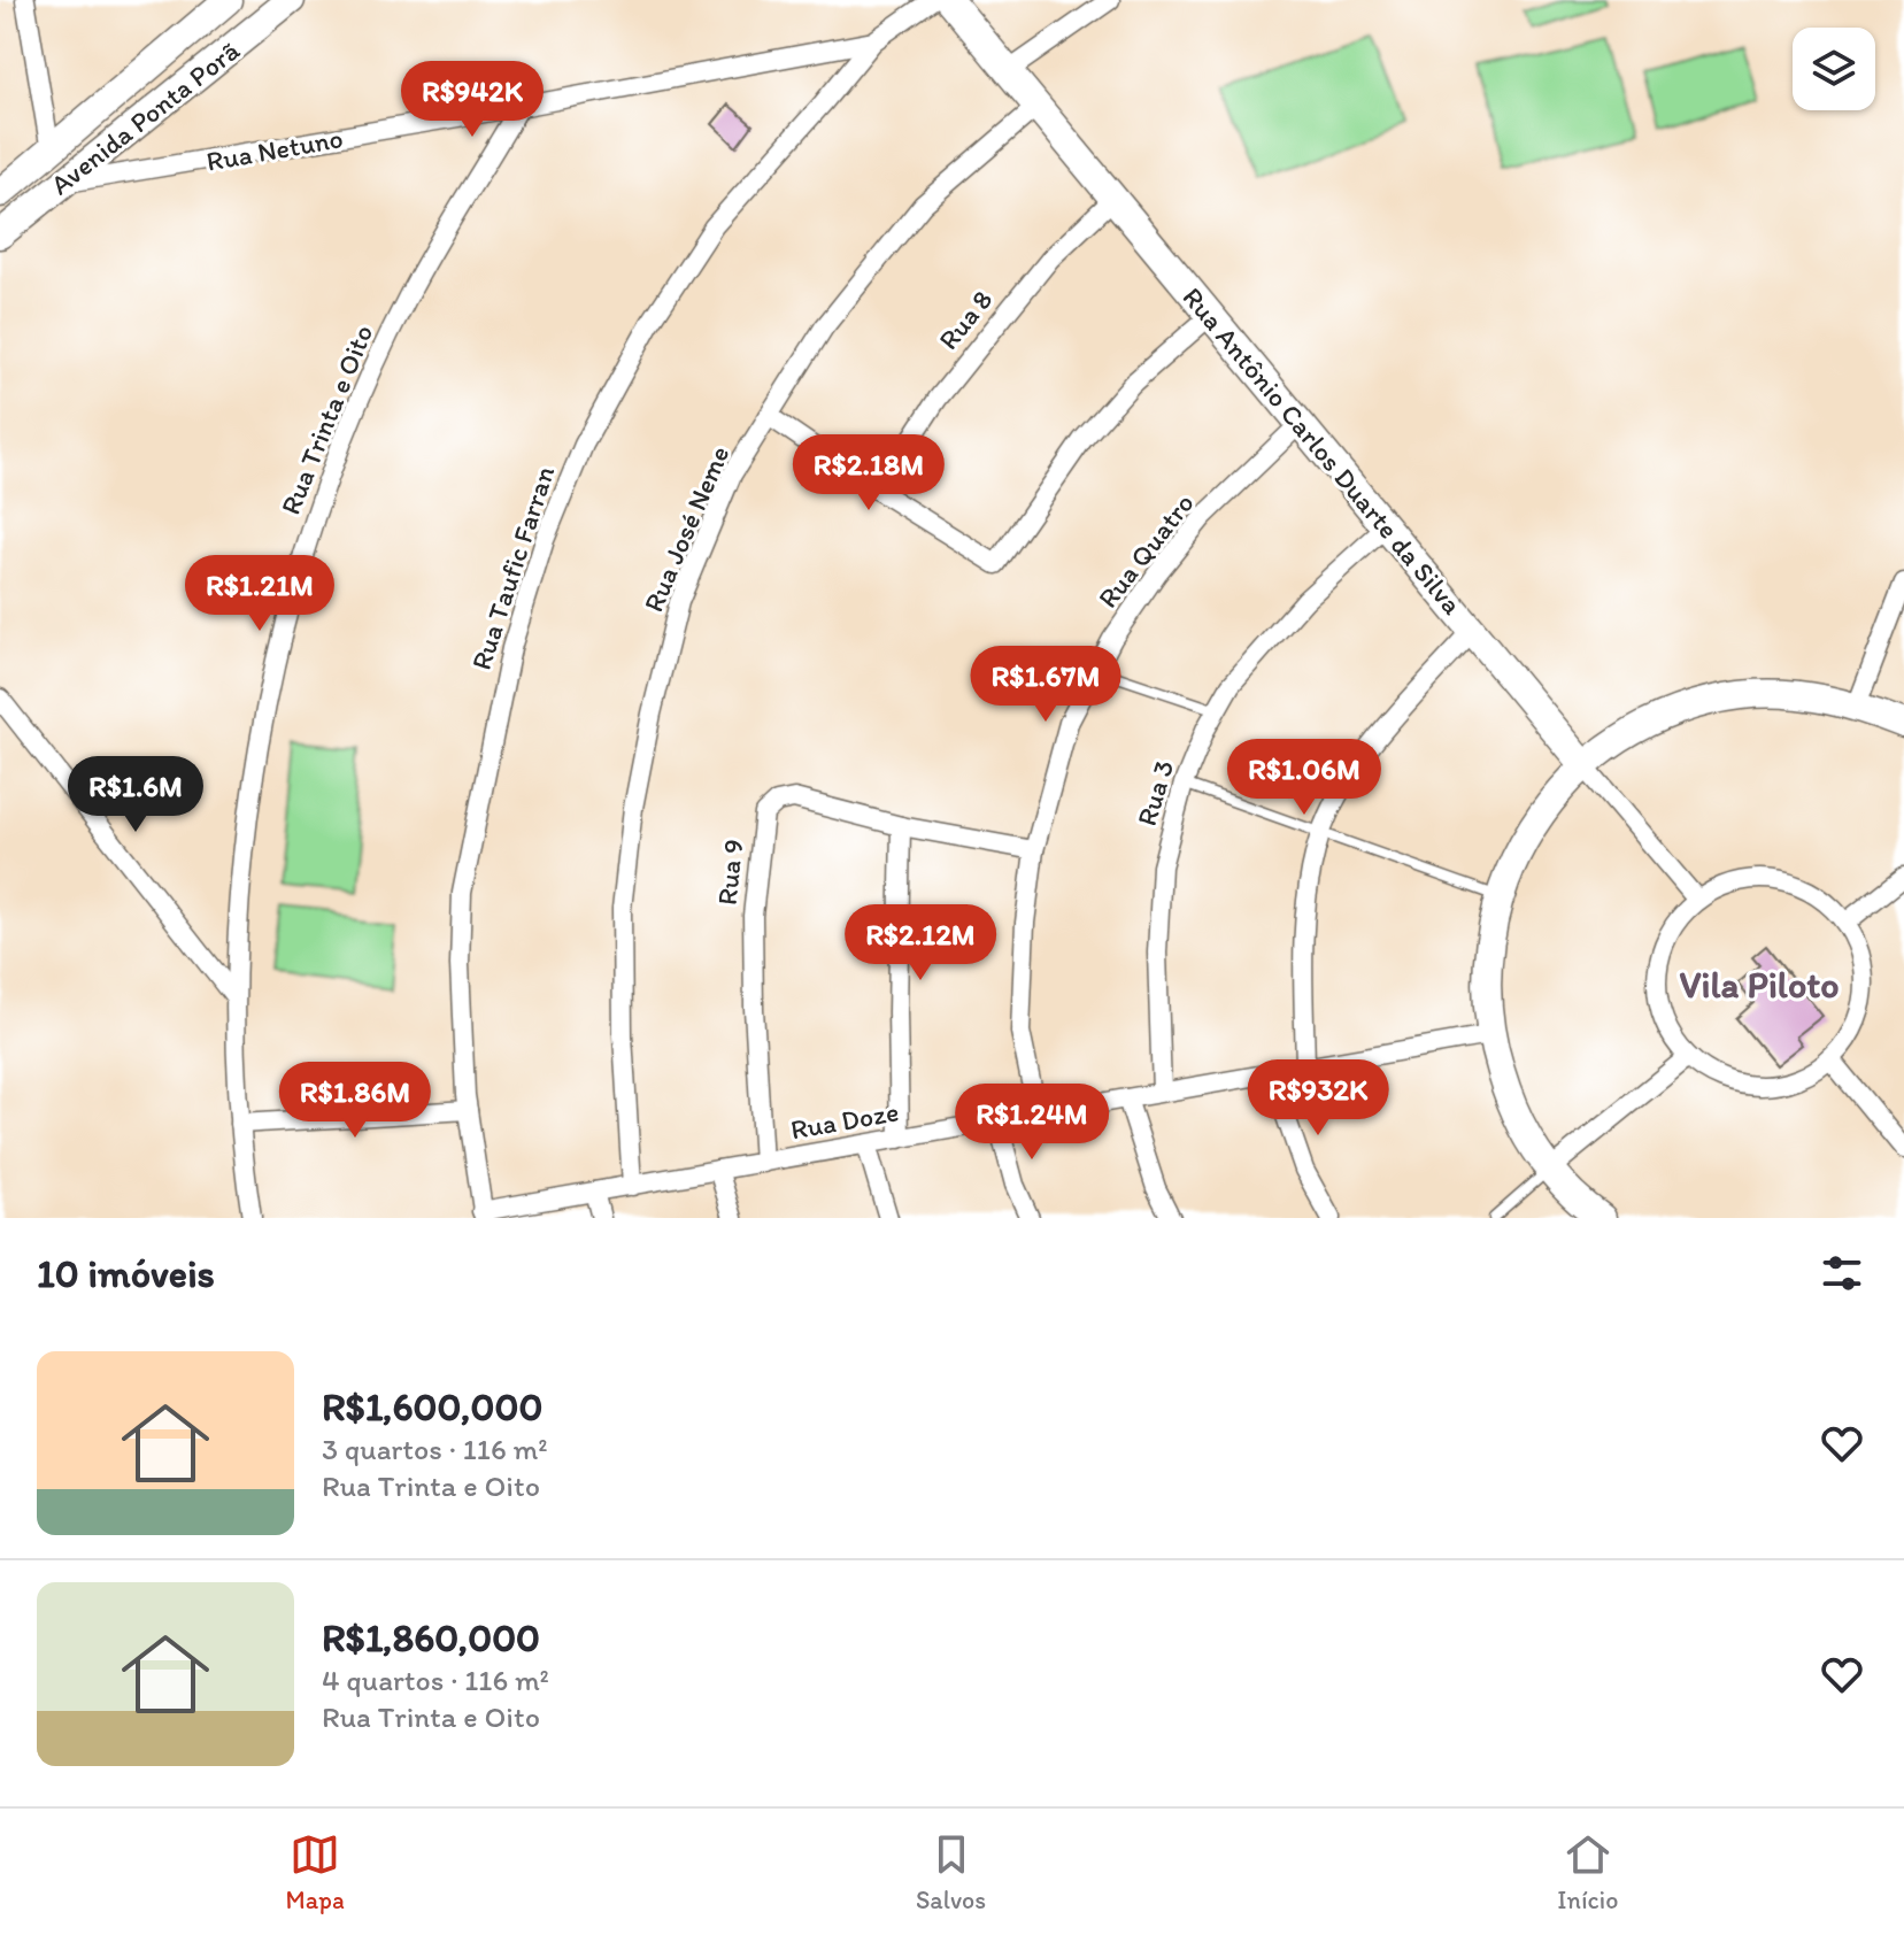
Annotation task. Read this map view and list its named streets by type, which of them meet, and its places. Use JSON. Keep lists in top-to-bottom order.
{
  "streets": {
    "street": [
      "Avenida Ponta Porã",
      "Rua Netuno",
      "Rua 8",
      "Rua Trinta e Oito",
      "Rua Antônio Carlos Duarte da Silva",
      "Rua José Neme",
      "Rua Quatro",
      "Rua Taufic Farran",
      "Rua 3",
      "Rua 9",
      "Rua Doze"
    ]
  },
  "crossings": [
    ["Avenida Ponta Porã", "Rua Netuno"],
    ["Rua Netuno", "Rua Trinta e Oito"],
    ["Rua Netuno", "Rua Taufic Farran"],
    ["Rua 8", "Rua Antônio Carlos Duarte da Silva"],
    ["Rua Antônio Carlos Duarte da Silva", "Rua José Neme"],
    ["Rua Antônio Carlos Duarte da Silva", "Rua Quatro"],
    ["Rua Antônio Carlos Duarte da Silva", "Rua 3"],
    ["Rua José Neme", "Rua Doze"],
    ["Rua Quatro", "Rua 9"],
    ["Rua Quatro", "Rua Doze"],
    ["Rua Taufic Farran", "Rua Doze"],
    ["Rua 3", "Rua Doze"],
    ["Rua 9", "Rua Doze"]
  ],
  "districts": ["Vila Piloto"],
  "page": {
    "price": [
      "R$942K",
      "R$2.18M",
      "R$1.21M",
      "R$1.67M",
      "R$1.06M",
      "R$1.6M",
      "R$2.12M",
      "R$932K",
      "R$1.86M",
      "R$1.24M"
    ],
    "heading": "10 imóveis",
    "list": [
      {
        "name": "R$1,600,000",
        "note": "3 quartos · 116 m² · Rua Trinta e Oito"
      },
      {
        "name": "R$1,860,000",
        "note": "4 quartos · 116 m² · Rua Trinta e Oito"
      }
    ],
    "tabs": ["Mapa", "Salvos", "Início"]
  }
}
